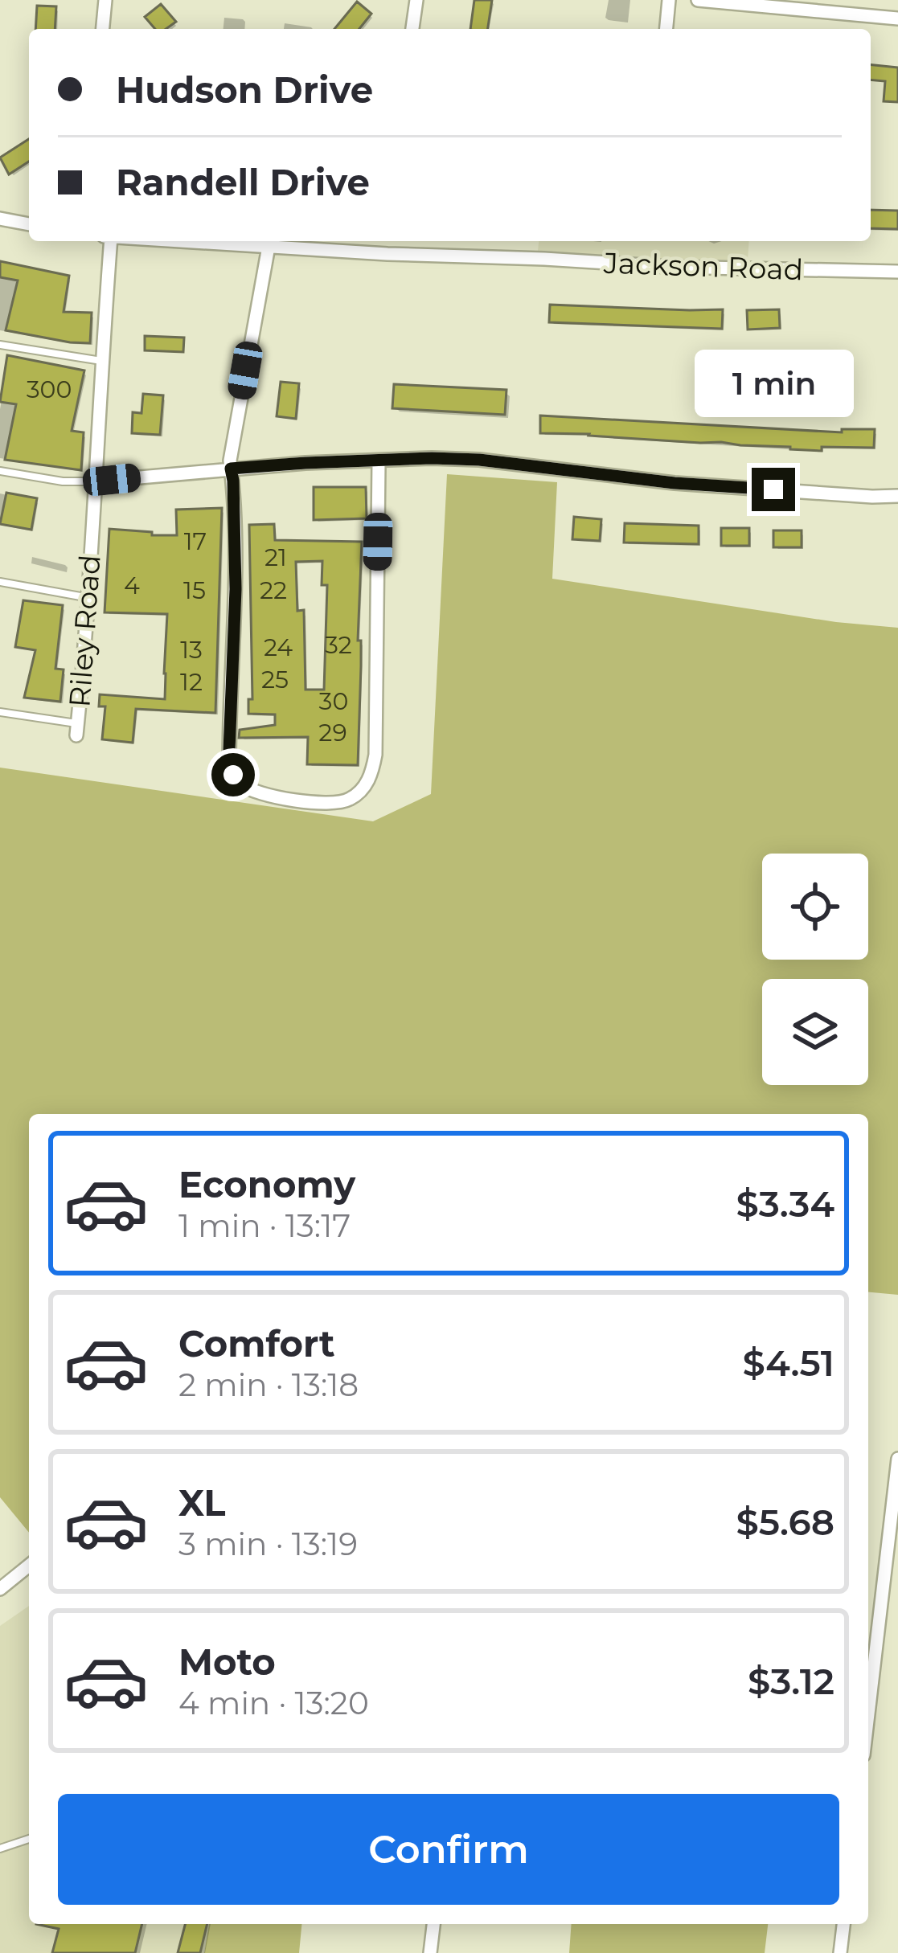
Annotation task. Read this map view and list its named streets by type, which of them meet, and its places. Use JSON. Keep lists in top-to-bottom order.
{
  "streets": {
    "street": ["Jackson Road", "Riley Road"]
  },
  "house_numbers": [
    "300",
    "17",
    "21",
    "4",
    "15",
    "22",
    "32",
    "24",
    "13",
    "25",
    "12",
    "30",
    "29"
  ],
  "page": {
    "banner": ["Hudson Drive", "Randell Drive"],
    "bubble": "1 min",
    "list": [
      {
        "name": "Economy",
        "note": "1 min · 13:17",
        "value": "$3.34"
      },
      {
        "name": "Comfort",
        "note": "2 min · 13:18",
        "value": "$4.51"
      },
      {
        "name": "XL",
        "note": "3 min · 13:19",
        "value": "$5.68"
      },
      {
        "name": "Moto",
        "note": "4 min · 13:20",
        "value": "$3.12"
      }
    ],
    "buttons": "Confirm"
  }
}
